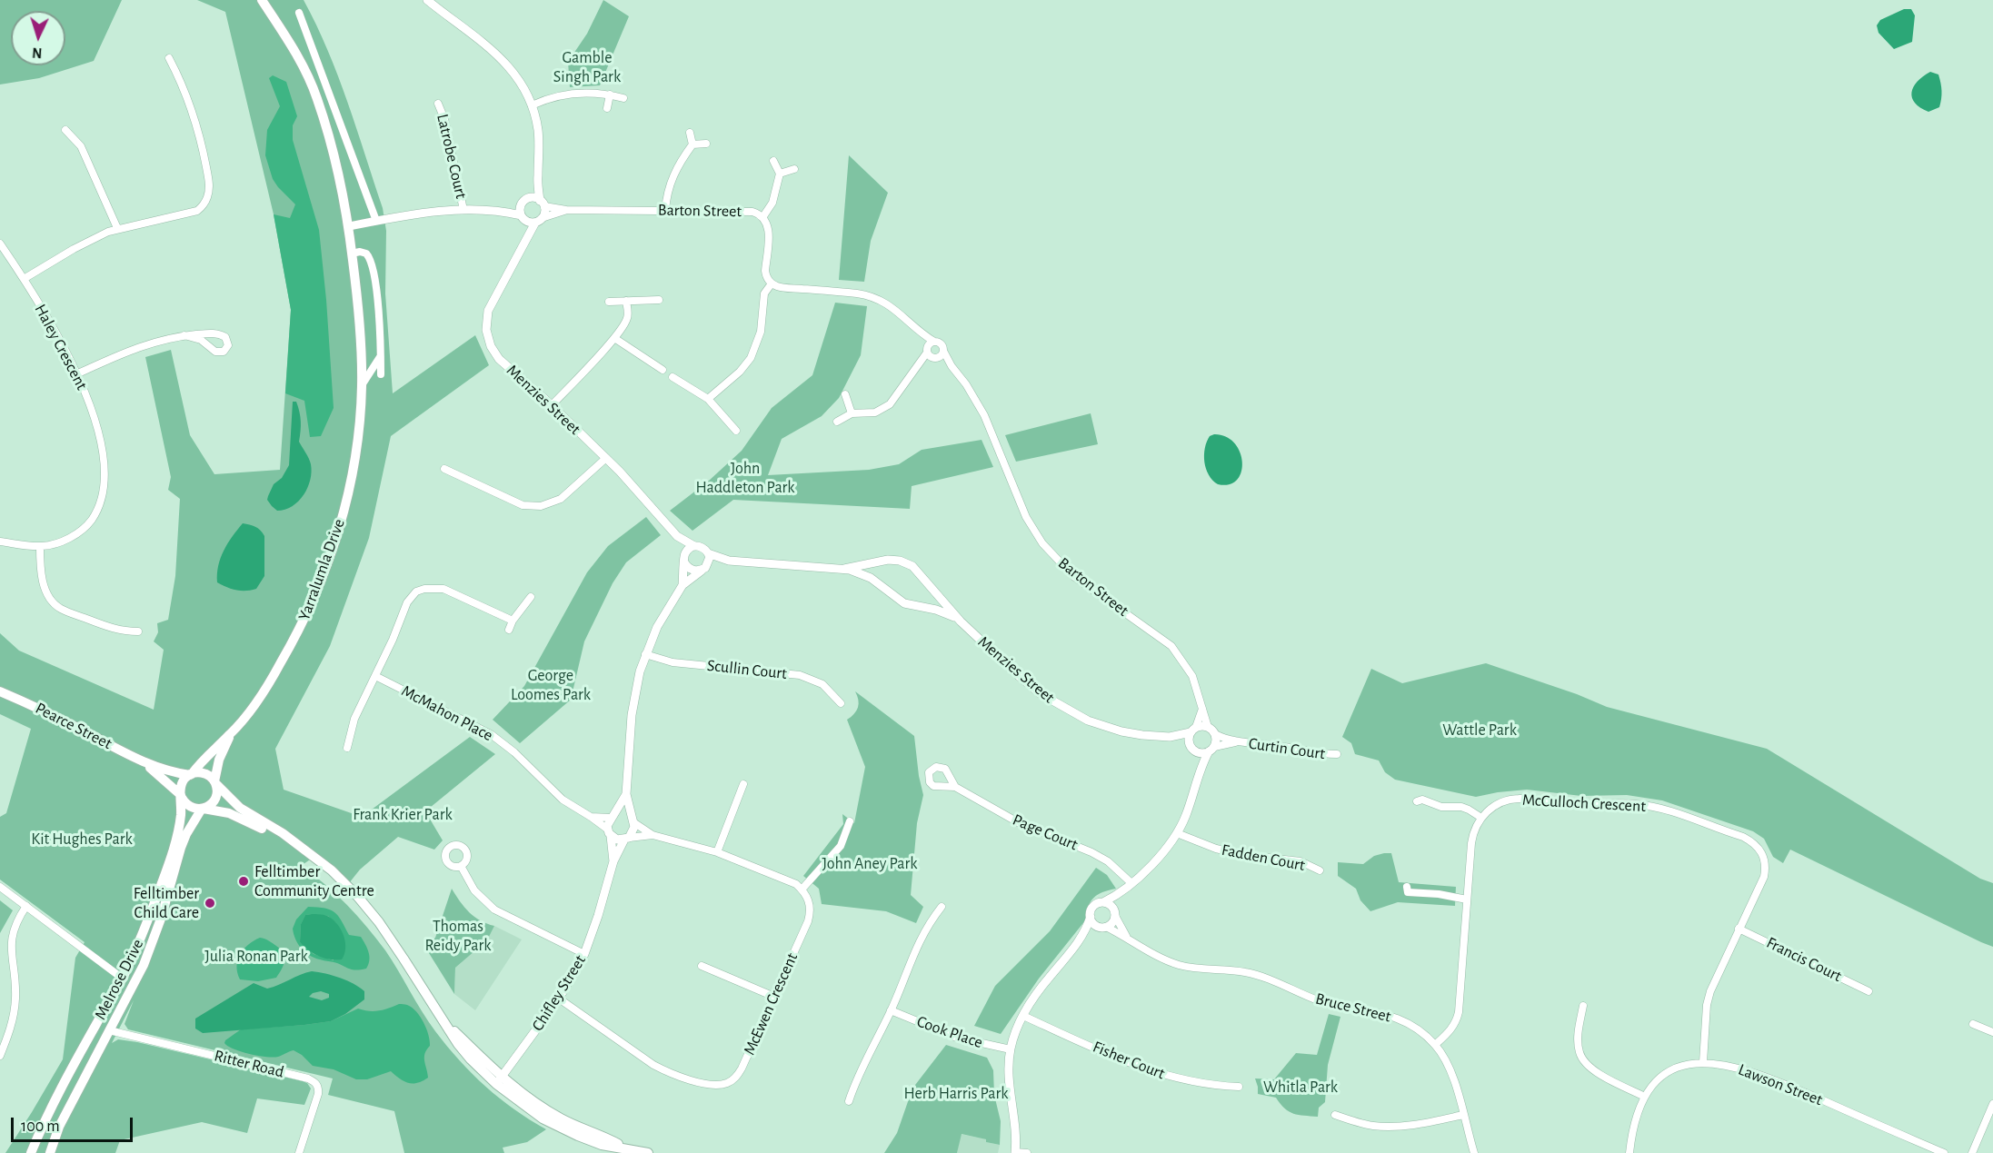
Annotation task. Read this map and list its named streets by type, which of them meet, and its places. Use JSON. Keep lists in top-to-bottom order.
{
  "streets": {
    "main road": ["Yarralumla Drive", "Pearce Street", "Melrose Drive"],
    "street": [
      "Latrobe Court",
      "Barton Street",
      "Haley Crescent",
      "Menzies Street",
      "Scullin Court",
      "McMahon Place",
      "Curtin Court",
      "McCulloch Crescent",
      "Page Court",
      "Fadden Court",
      "Francis Court",
      "Chifley Street",
      "McEwen Crescent",
      "Bruce Street",
      "Cook Place",
      "Fisher Court",
      "Ritter Road",
      "Lawson Street"
    ]
  },
  "crossings": [
    ["Barton Street", "Menzies Street"],
    ["Barton Street", "Curtin Court"],
    ["Menzies Street", "Curtin Court"],
    ["Yarralumla Drive", "Pearce Street"],
    ["Yarralumla Drive", "Melrose Drive"],
    ["McMahon Place", "Chifley Street"],
    ["Pearce Street", "Melrose Drive"],
    ["McCulloch Crescent", "Francis Court"],
    ["McCulloch Crescent", "Lawson Street"],
    ["Melrose Drive", "Ritter Road"],
    ["Chifley Street", "McEwen Crescent"]
  ],
  "parks": [
    "Gamble Singh Park",
    "John Haddleton Park",
    "George Loomes Park",
    "Wattle Park",
    "Frank Krier Park",
    "Kit Hughes Park",
    "John Aney Park",
    "Thomas Reidy Park",
    "Julia Ronan Park",
    "Whitla Park",
    "Herb Harris Park"
  ],
  "places": ["Felltimber Community Centre", "Felltimber Child Care"],
  "scale_bar": "100 m",
  "north": "bottom"
}
